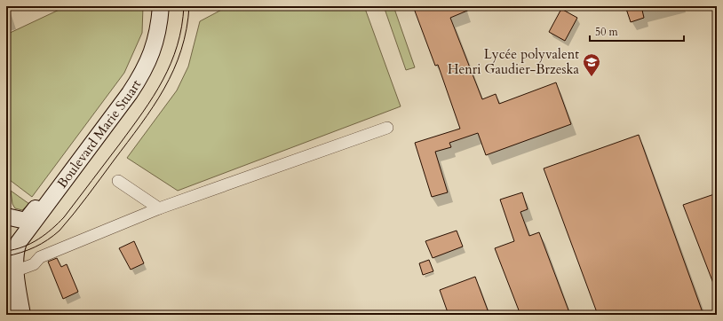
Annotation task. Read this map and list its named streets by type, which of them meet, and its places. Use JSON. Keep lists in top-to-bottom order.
{
  "streets": {
    "main road": ["Boulevard Marie Stuart"]
  },
  "places": {
    "school or university": ["Lycée polyvalent Henri Gaudier-Brzeska"]
  },
  "scale_bar": "50 m"
}
